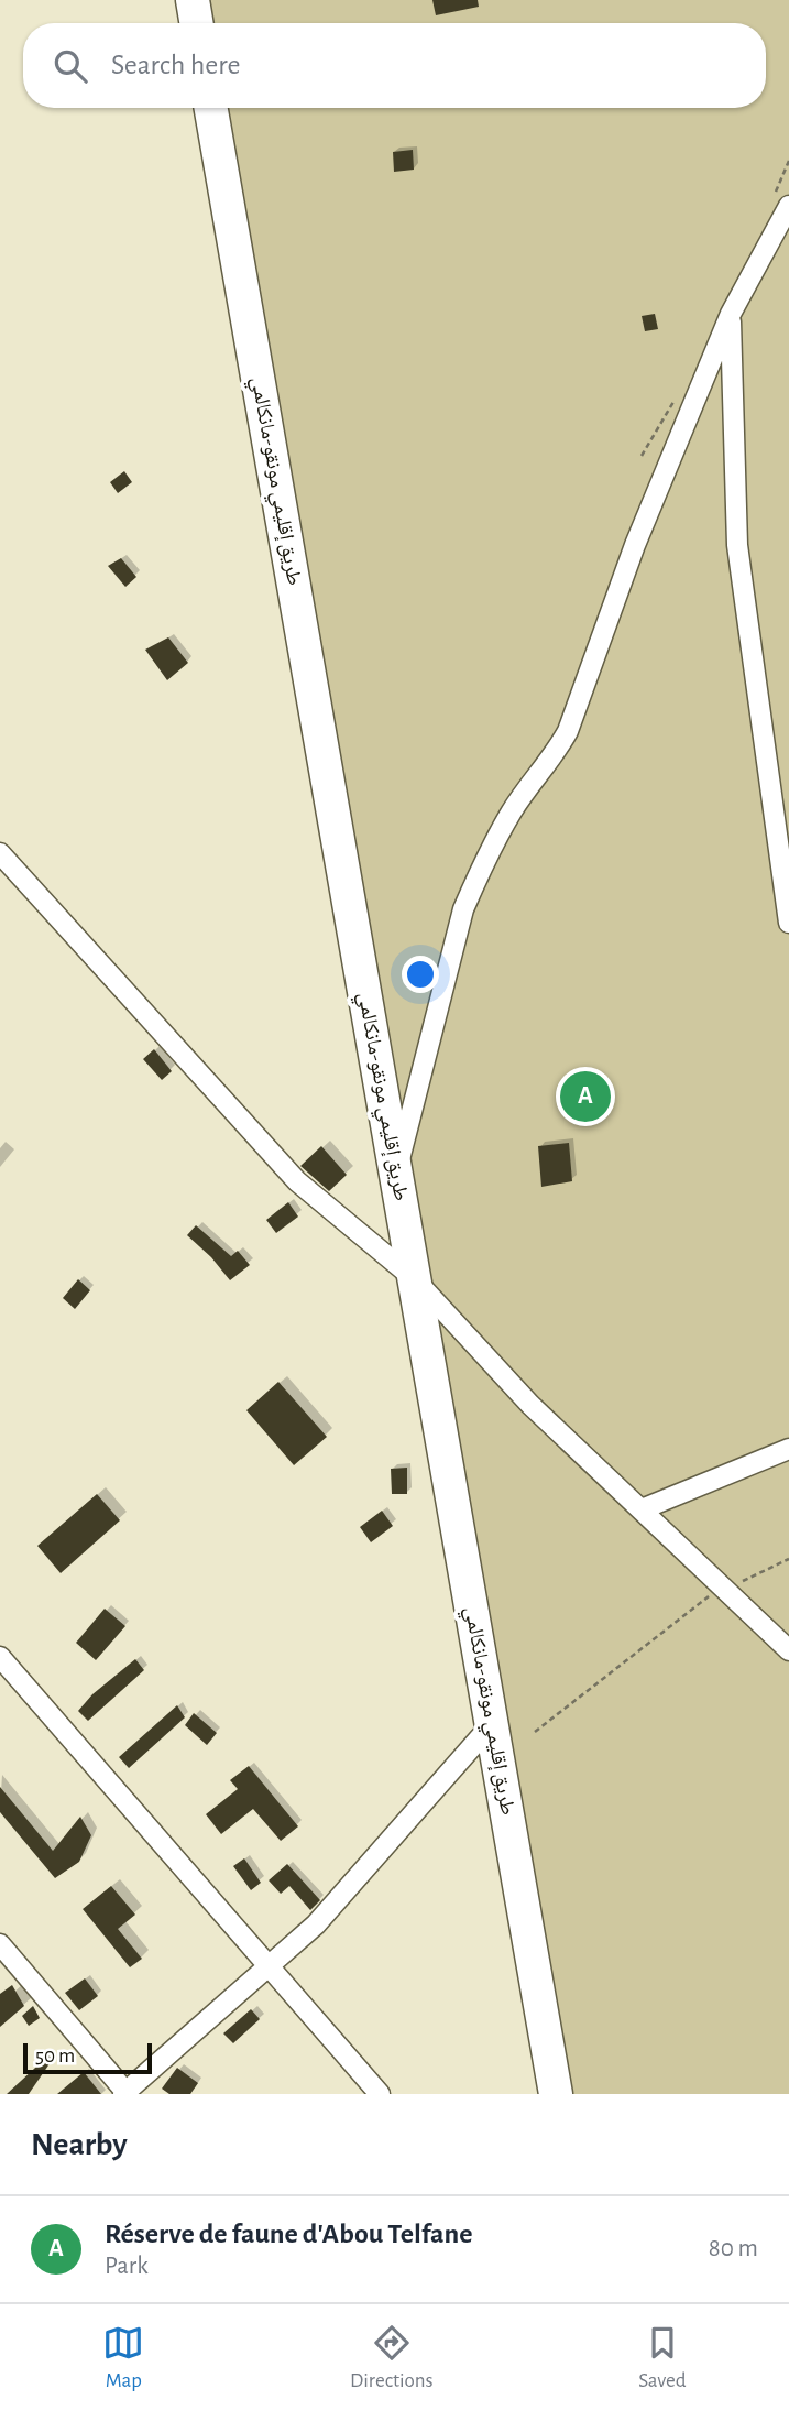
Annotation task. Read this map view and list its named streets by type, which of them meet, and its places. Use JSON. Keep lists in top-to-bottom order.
{
  "streets": {
    "highway": ["طريق إقليمي مونقو-مانكالمي"]
  },
  "scale_bar": "50 m",
  "page": {
    "search": "Search here",
    "pins": "A",
    "scale": "50 m",
    "heading": "Nearby",
    "list": [
      {
        "mark": "A",
        "name": "Réserve de faune d'Abou Telfane",
        "note": "Park",
        "value": "80 m"
      }
    ],
    "nav": ["Map", "Directions", "Saved"]
  }
}
